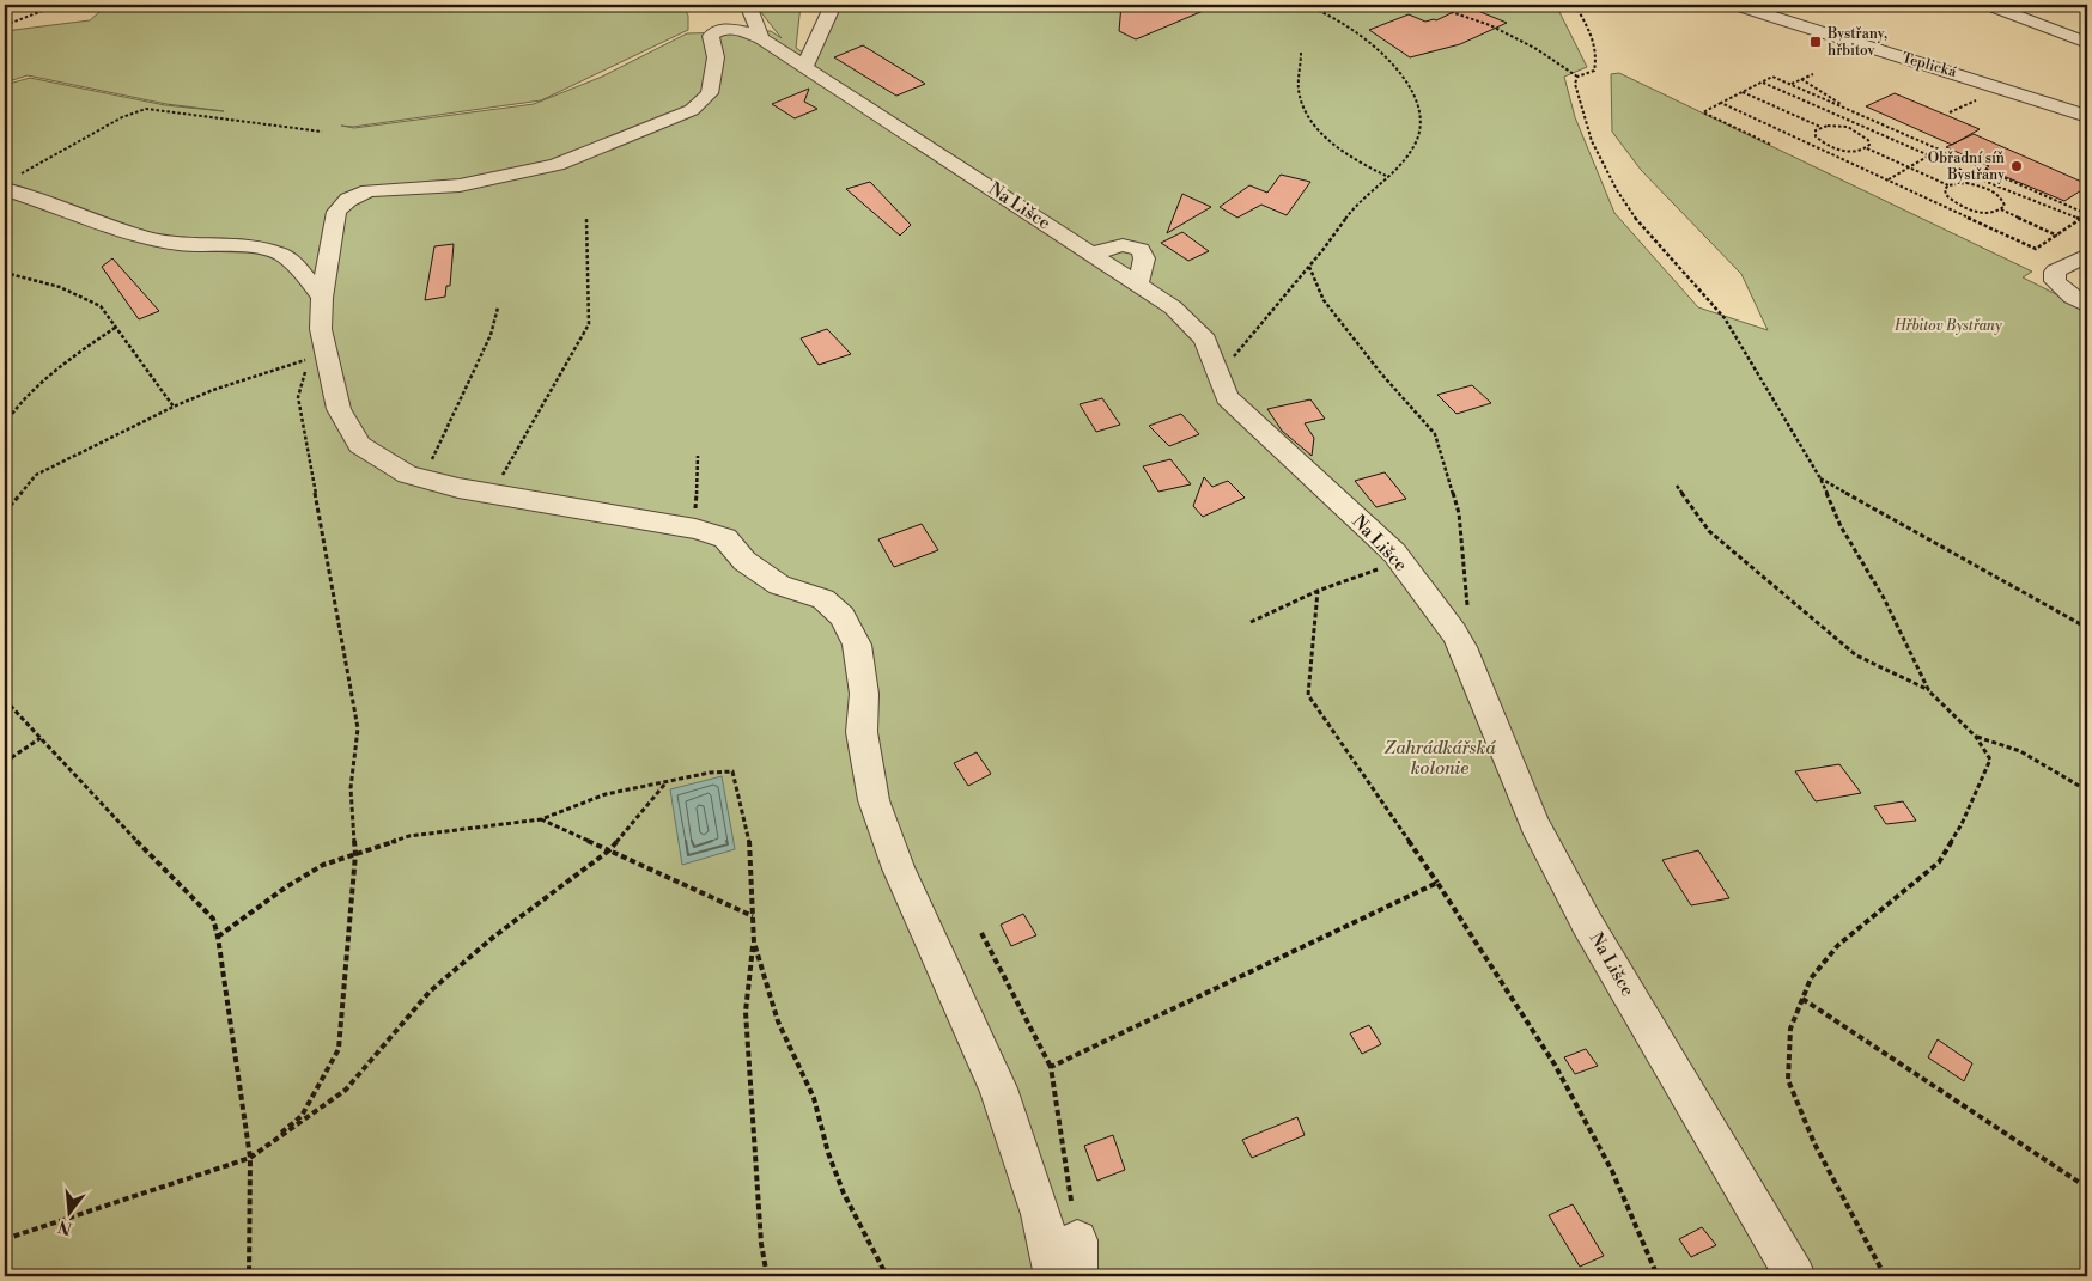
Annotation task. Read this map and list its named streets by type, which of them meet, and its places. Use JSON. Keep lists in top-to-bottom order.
{
  "streets": {
    "street": ["Teplická", "Na Lišce"]
  },
  "parks": ["Hřbitov Bystřany", "Zahrádkářská kolonie"],
  "places": {
    "transit": ["Bystřany, hřbitov"],
    "other": ["Obřadní síň Bystřany"]
  },
  "north": "bottom"
}
